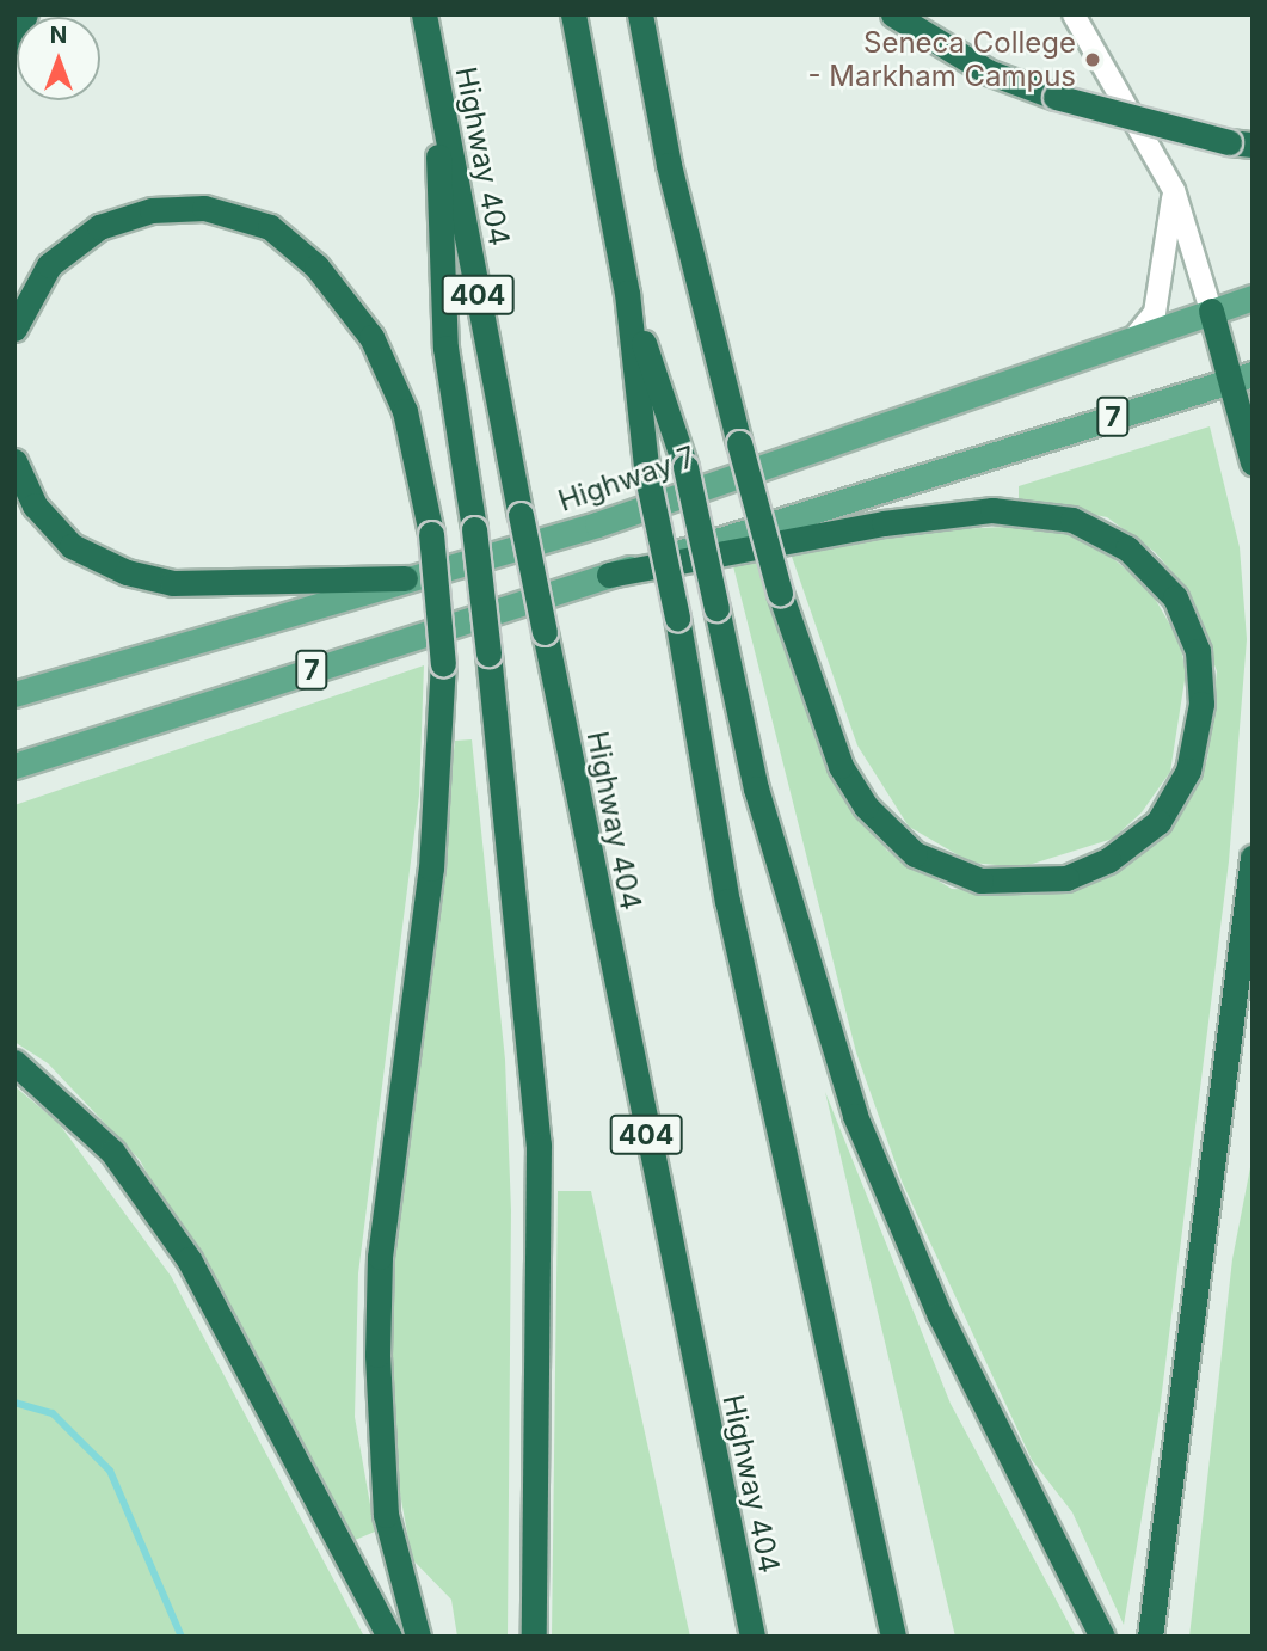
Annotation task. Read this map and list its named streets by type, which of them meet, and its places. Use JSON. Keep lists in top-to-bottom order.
{
  "streets": {
    "highway": ["Highway 404", "404"],
    "main road": ["7", "Highway 7"]
  },
  "places": ["Seneca College - Markham Campus"],
  "north": "top"
}
